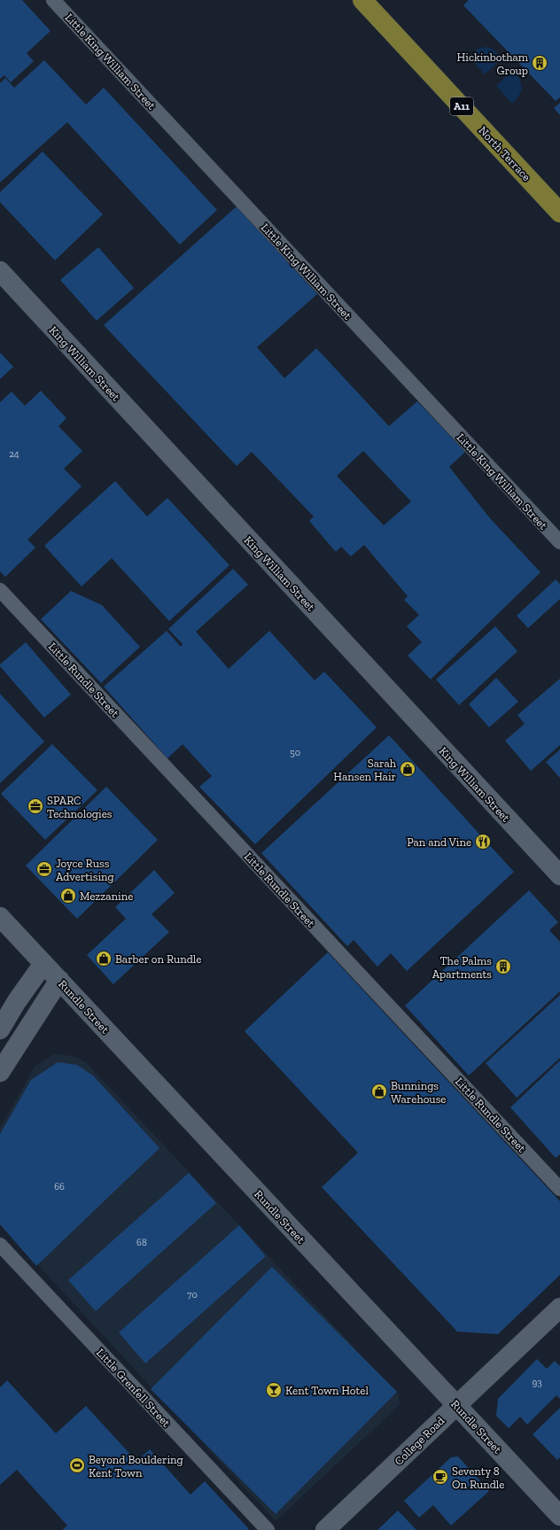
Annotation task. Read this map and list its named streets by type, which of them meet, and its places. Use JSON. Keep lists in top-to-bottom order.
{
  "streets": {
    "main road": ["A11", "North Terrace"],
    "street": ["King William Street", "Rundle Street", "College Road"],
    "lane": ["Little King William Street", "Little Rundle Street", "Little Grenfell Street"]
  },
  "crossings": [
    ["Rundle Street", "College Road"]
  ],
  "places": {
    "building": ["Hickinbotham Group", "The Palms Apartments"],
    "shop": [
      "Sarah Hansen Hair",
      "Mezzanine",
      "Barber on Rundle",
      "Bunnings Warehouse"
    ],
    "office": ["SPARC Technologies", "Joyce Russ Advertising"],
    "restaurant": ["Pan and Vine"],
    "bar": ["Kent Town Hotel"],
    "sports": ["Beyond Bouldering Kent Town"],
    "cafe": ["Seventy 8 On Rundle"]
  },
  "house_numbers": [
    "24",
    "50",
    "66",
    "68",
    "70",
    "93"
  ]
}
